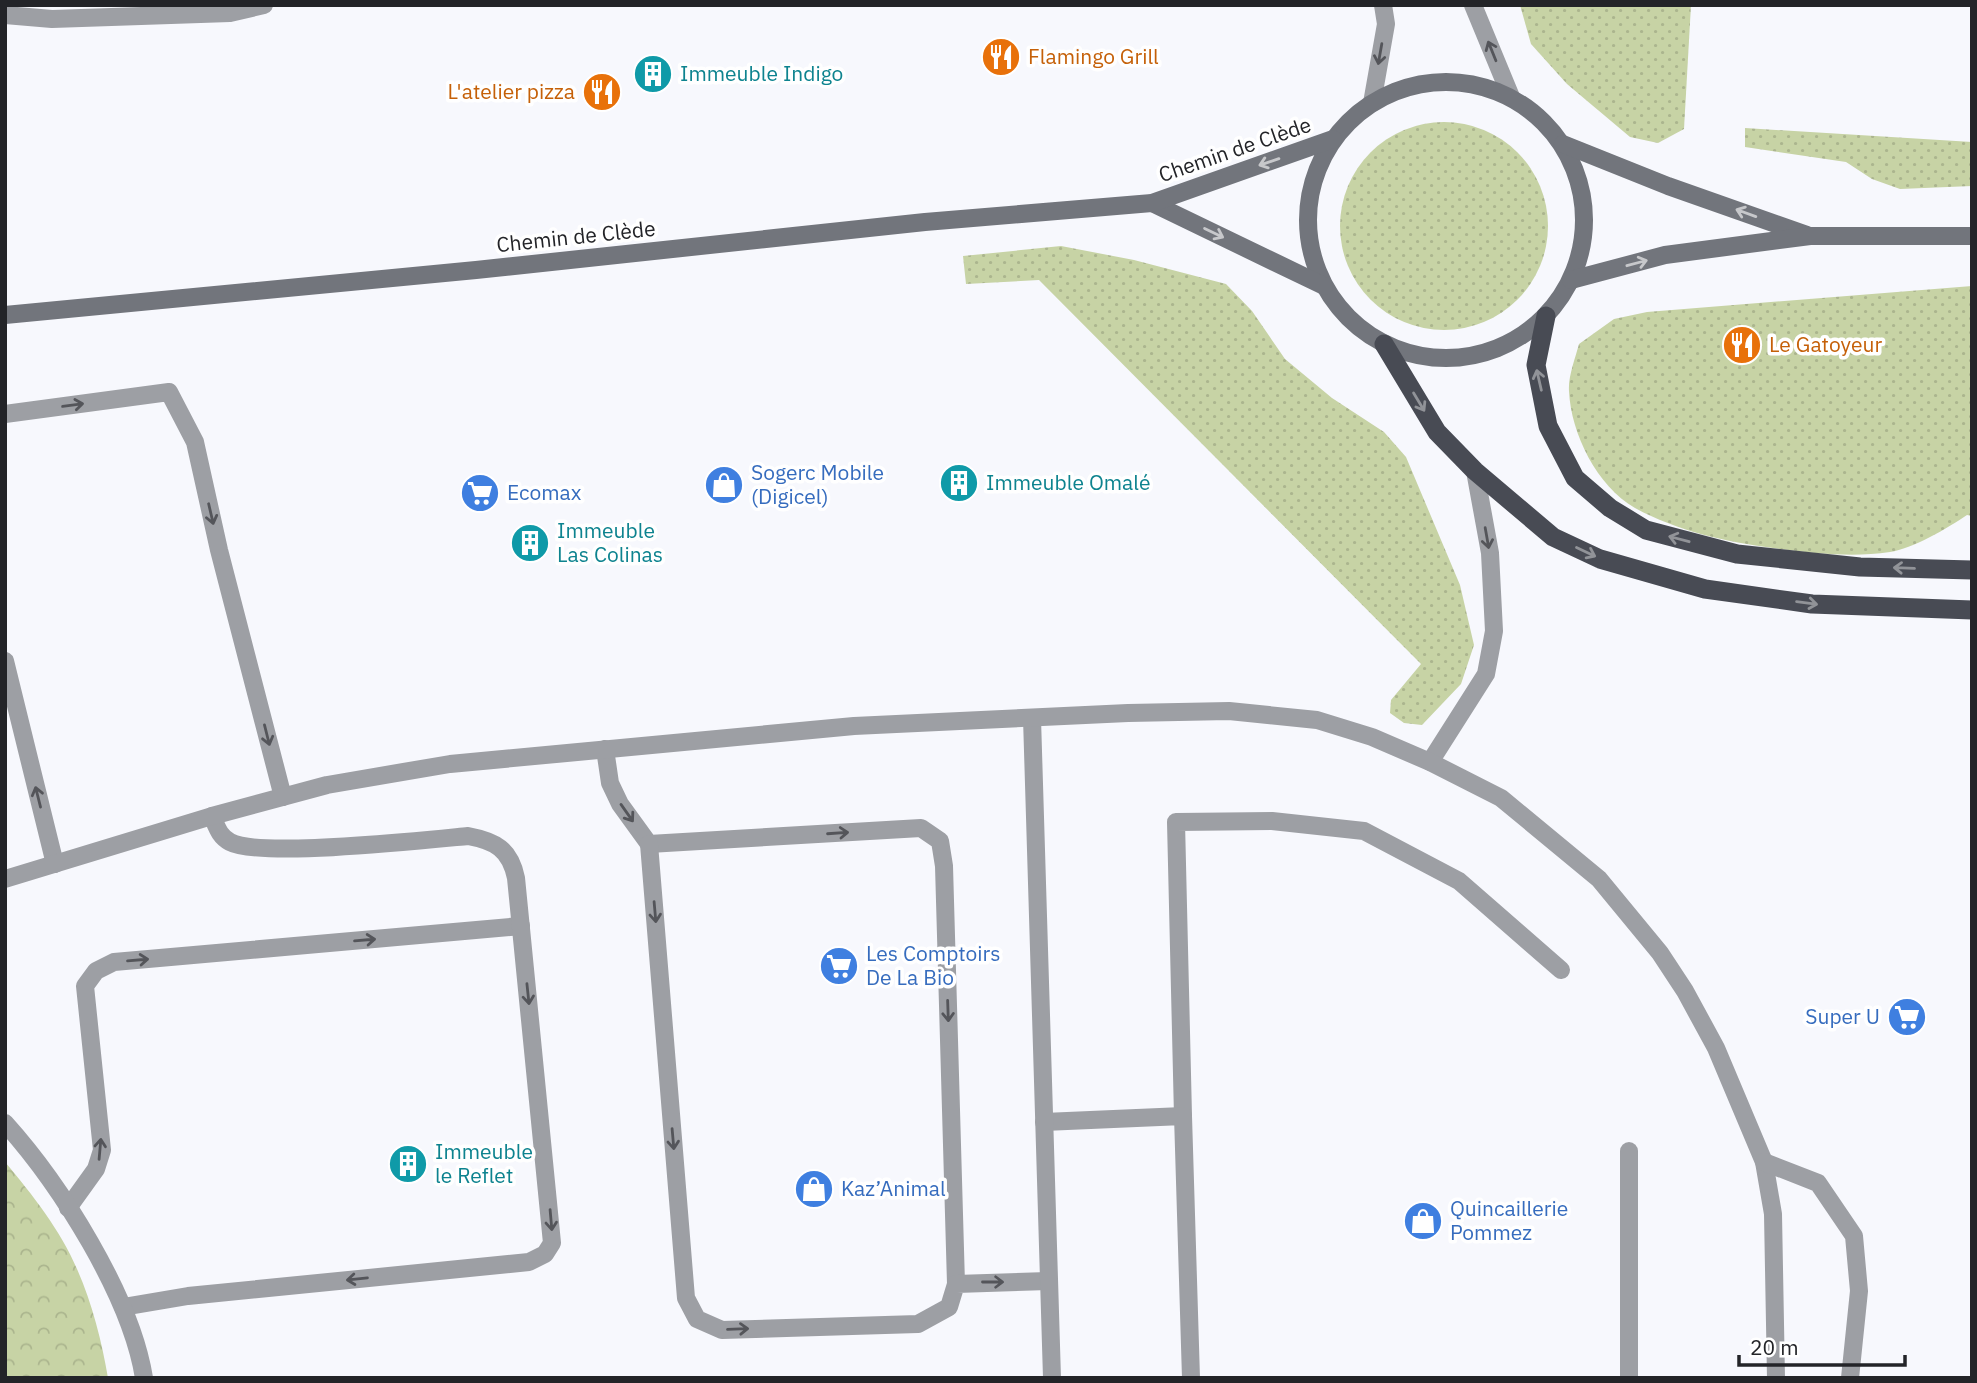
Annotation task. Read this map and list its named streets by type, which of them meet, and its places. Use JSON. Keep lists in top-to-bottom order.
{
  "streets": {
    "main road": ["Chemin de Clède"]
  },
  "places": {
    "restaurant": ["Flamingo Grill", "L'atelier pizza", "Le Gatoyeur"],
    "building": [
      "Immeuble Indigo",
      "Immeuble Omalé",
      "Immeuble Las Colinas",
      "Immeuble le Reflet"
    ],
    "shop": ["Sogerc Mobile (Digicel)", "Kaz’Animal", "Quincaillerie Pommez"],
    "supermarket": ["Ecomax", "Les Comptoirs De La Bio", "Super U"]
  },
  "scale_bar": "20 m"
}
